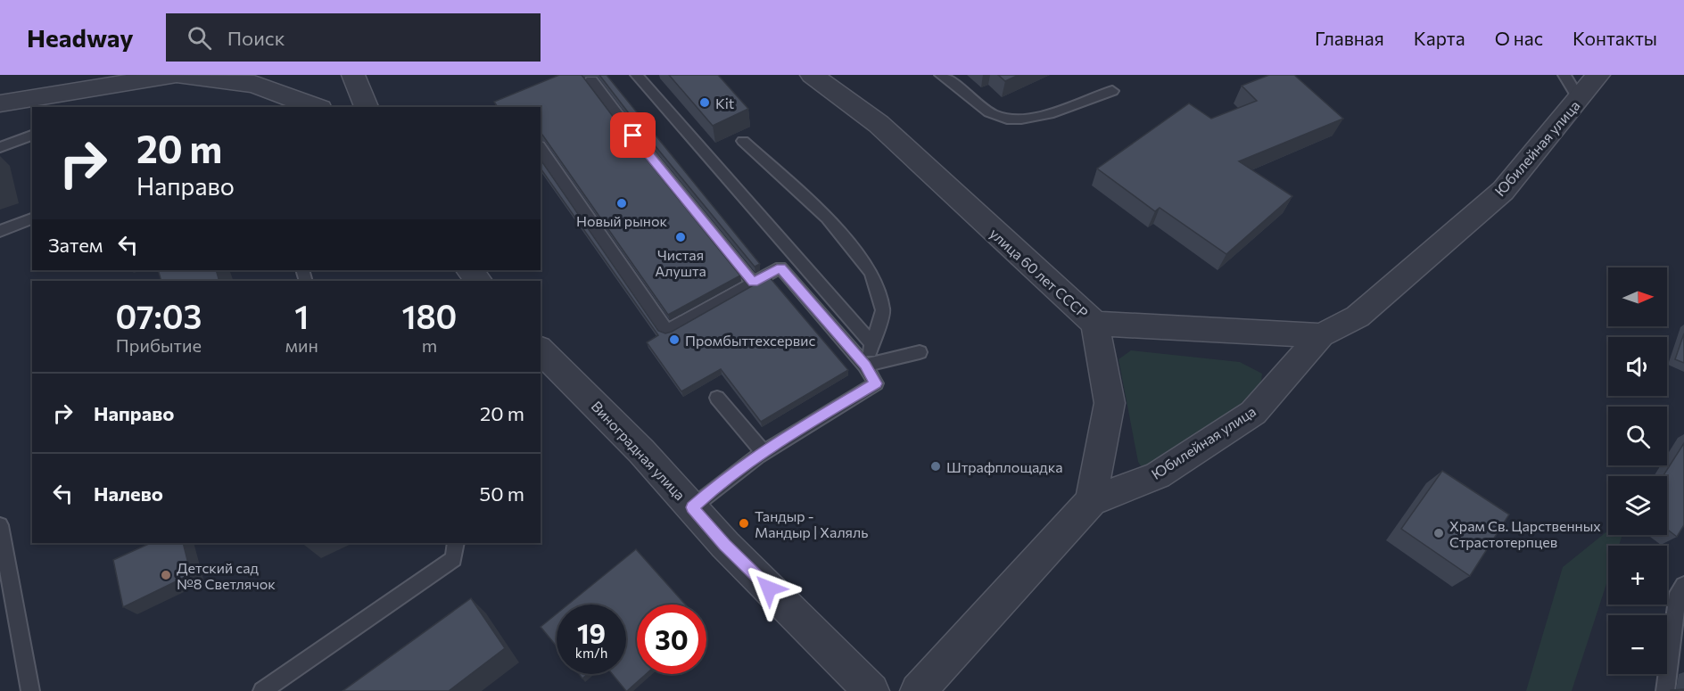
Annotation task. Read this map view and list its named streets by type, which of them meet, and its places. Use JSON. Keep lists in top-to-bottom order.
{
  "streets": {
    "street": ["Юбилейная улица", "улица 60 лет СССР", "Виноградная улица"]
  },
  "crossings": [
    ["Юбилейная улица", "улица 60 лет СССР"]
  ],
  "places": [
    "Kit",
    "Новый рынок",
    "Чистая Алушта",
    "Промбыттехсервис",
    "Штрафплощадка",
    "Тандыр - Мандыр | Халяль",
    "Храм Св. Царственных Страстотерпцев",
    "Детский сад №8 Светлячок"
  ],
  "north": "right",
  "page": {
    "header": "Headway",
    "search": "Поиск",
    "nav": [
      "Главная",
      "Карта",
      "О нас",
      "Контакты"
    ],
    "turn": ["20 m", "Направо"],
    "then": "Затем",
    "map_buttons": ["+", "−"],
    "eta": [
      "07:03",
      "Прибытие",
      "1",
      "мин",
      "180",
      "m"
    ],
    "list": [
      {
        "name": "Направо",
        "value": "20 m"
      },
      {
        "name": "Налево",
        "value": "50 m"
      }
    ],
    "speed": "19 km/h",
    "limit": "30"
  }
}
